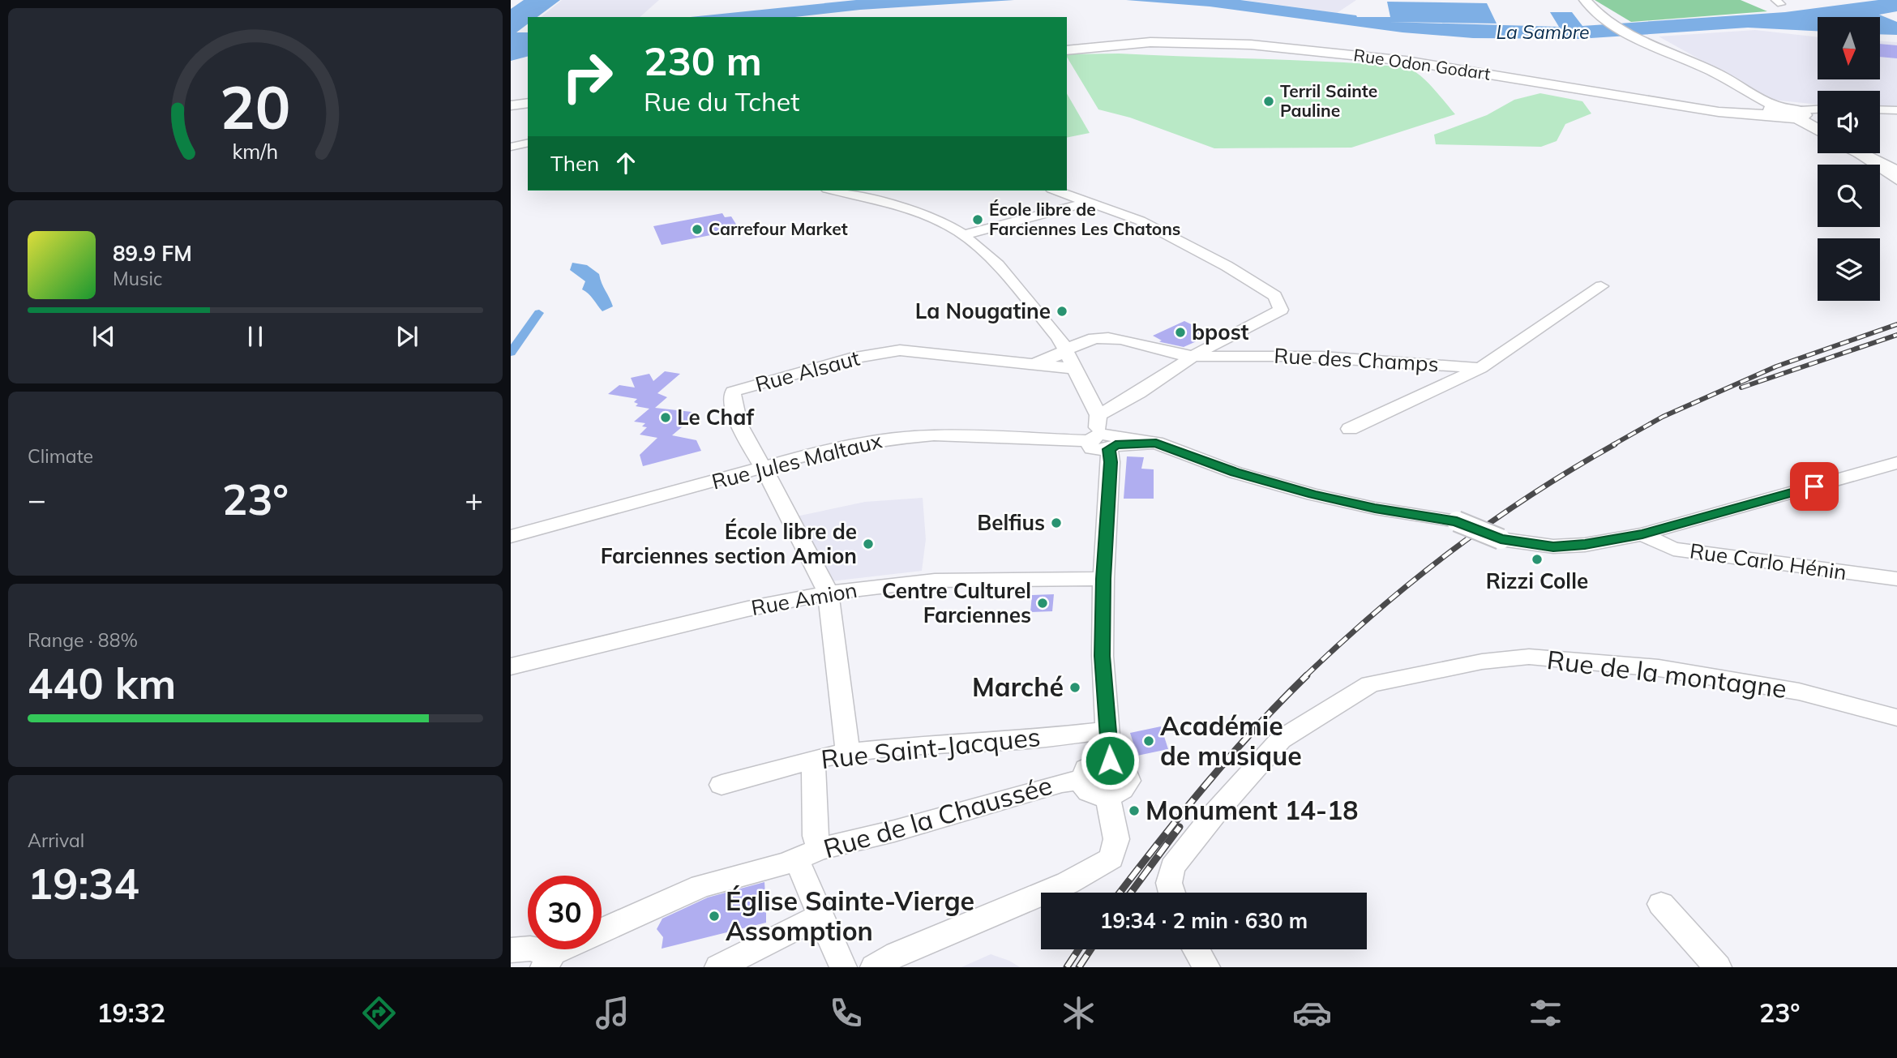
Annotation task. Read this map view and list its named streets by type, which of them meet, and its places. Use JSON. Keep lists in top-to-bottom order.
{
  "streets": {
    "main road": ["Rue Odon Godart"],
    "street": [
      "Rue des Champs",
      "Rue Alsaut",
      "Rue Jules Maltaux",
      "Rue Carlo Hénin",
      "Rue Amion",
      "Rue de la montagne",
      "Rue Saint-Jacques",
      "Rue de la Chaussée"
    ]
  },
  "crossings": [
    ["Rue des Champs", "Rue Alsaut"],
    ["Rue Alsaut", "Rue Jules Maltaux"],
    ["Rue Alsaut", "Rue Amion"],
    ["Rue Alsaut", "Rue Saint-Jacques"],
    ["Rue Jules Maltaux", "Rue Carlo Hénin"]
  ],
  "water": ["La Sambre"],
  "places": [
    "Terril Sainte Pauline",
    "École libre de Farciennes Les Chatons",
    "Carrefour Market",
    "La Nougatine",
    "bpost",
    "Le Chaf",
    "Belfius",
    "École libre de Farciennes section Amion",
    "Rizzi Colle",
    "Centre Culturel Farciennes",
    "Marché",
    "Académie de musique",
    "Monument 14-18",
    "Église Sainte-Vierge Assomption"
  ],
  "north": "bottom",
  "page": {
    "turn": ["230 m", "Rue du Tchet"],
    "then": "Then",
    "song": ["89.9 FM", "Music"],
    "tile": [
      "Climate",
      ["Range · 88%", "440 km"],
      ["Arrival", "19:34"]
    ],
    "heat": ["−", "23°", "+"],
    "limit": "30",
    "trip": "19:34 · 2 min · 630 m",
    "tabs": ["19:32", "23°"],
    "gauge": ["20", "km/h"]
  }
}
